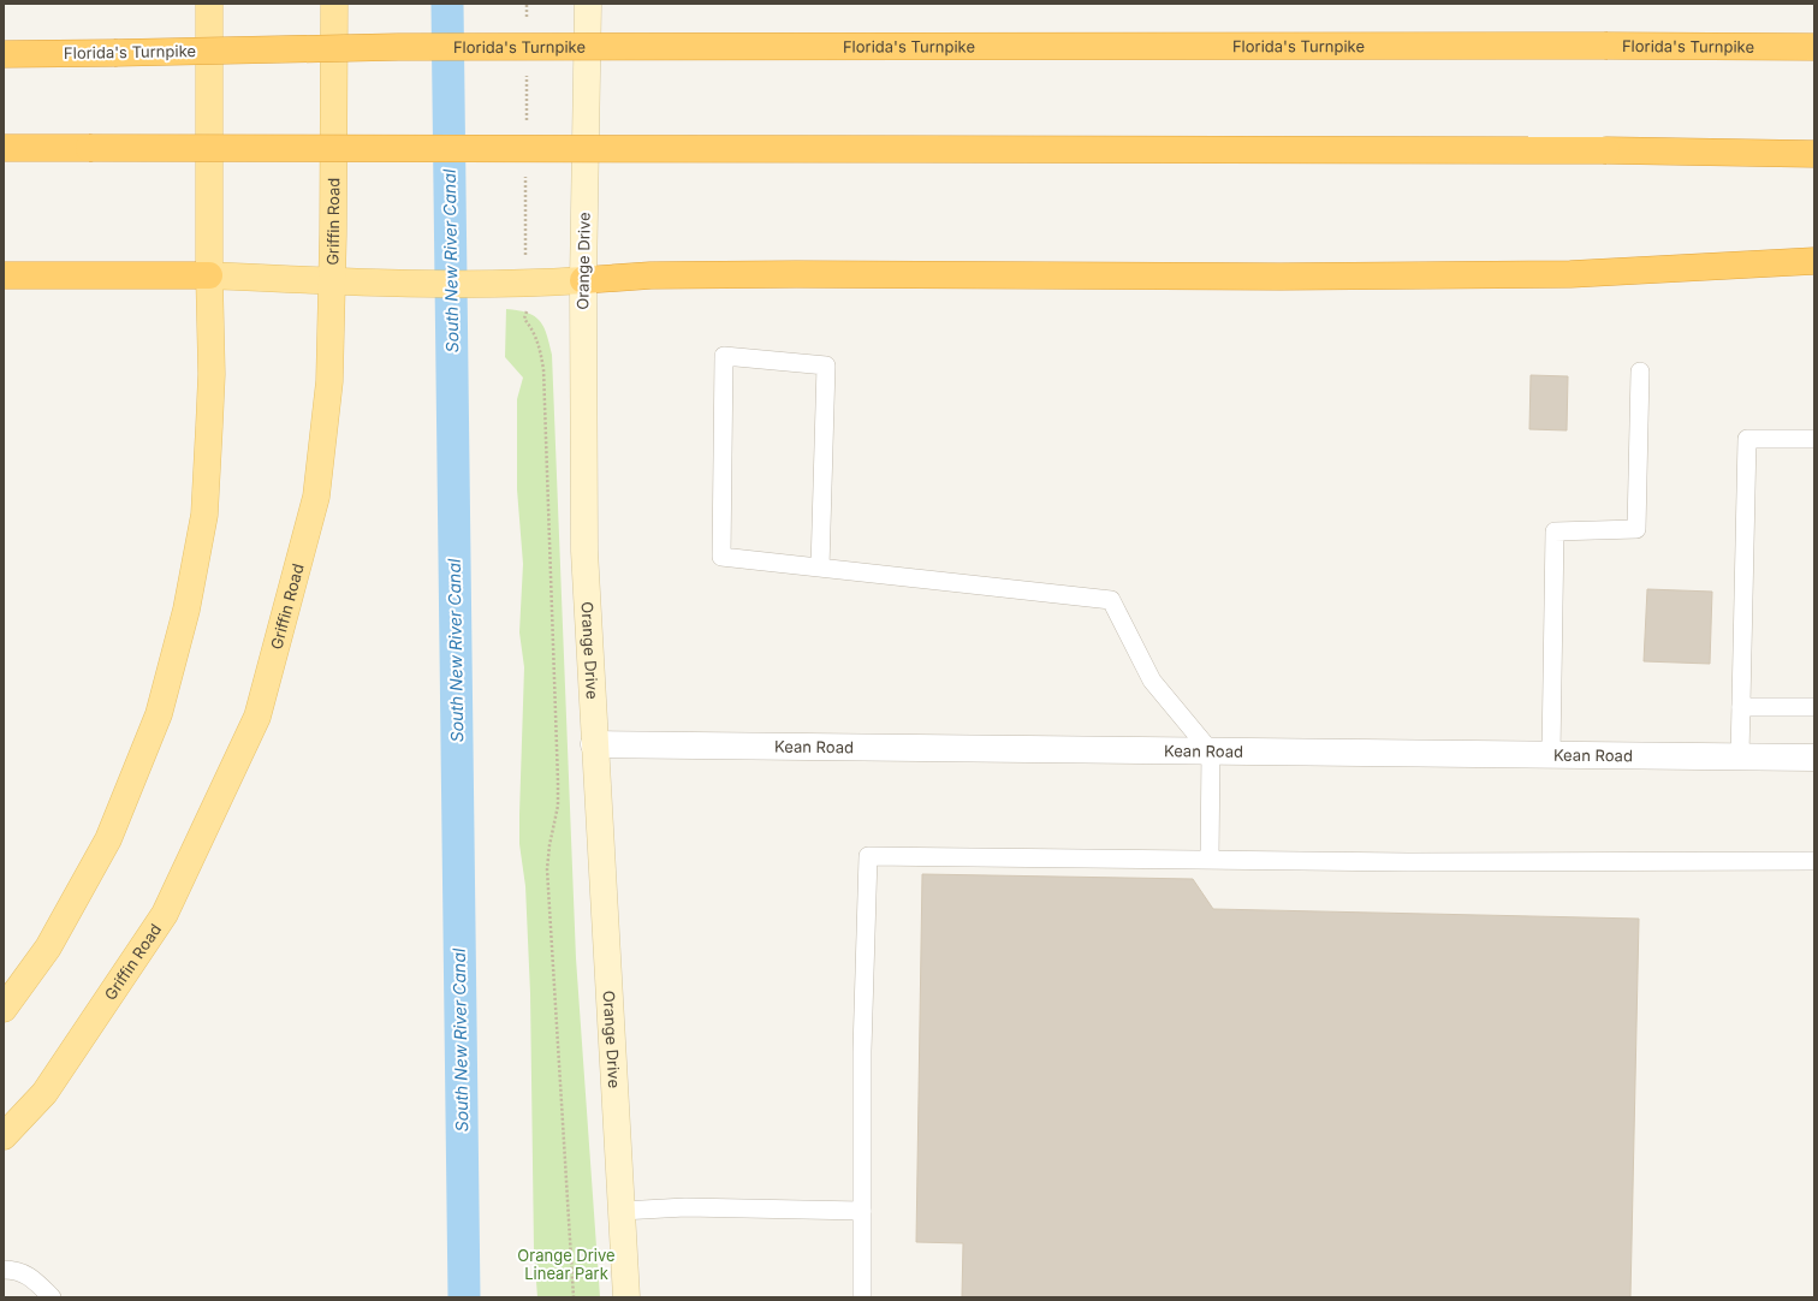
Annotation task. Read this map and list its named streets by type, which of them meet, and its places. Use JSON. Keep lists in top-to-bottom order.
{
  "streets": {
    "highway": ["Florida's Turnpike"],
    "main road": ["Griffin Road"],
    "street": ["Orange Drive", "Kean Road"]
  },
  "crossings": [
    ["Orange Drive", "Kean Road"]
  ],
  "water": ["South New River Canal"],
  "parks": ["Orange Drive Linear Park"]
}
